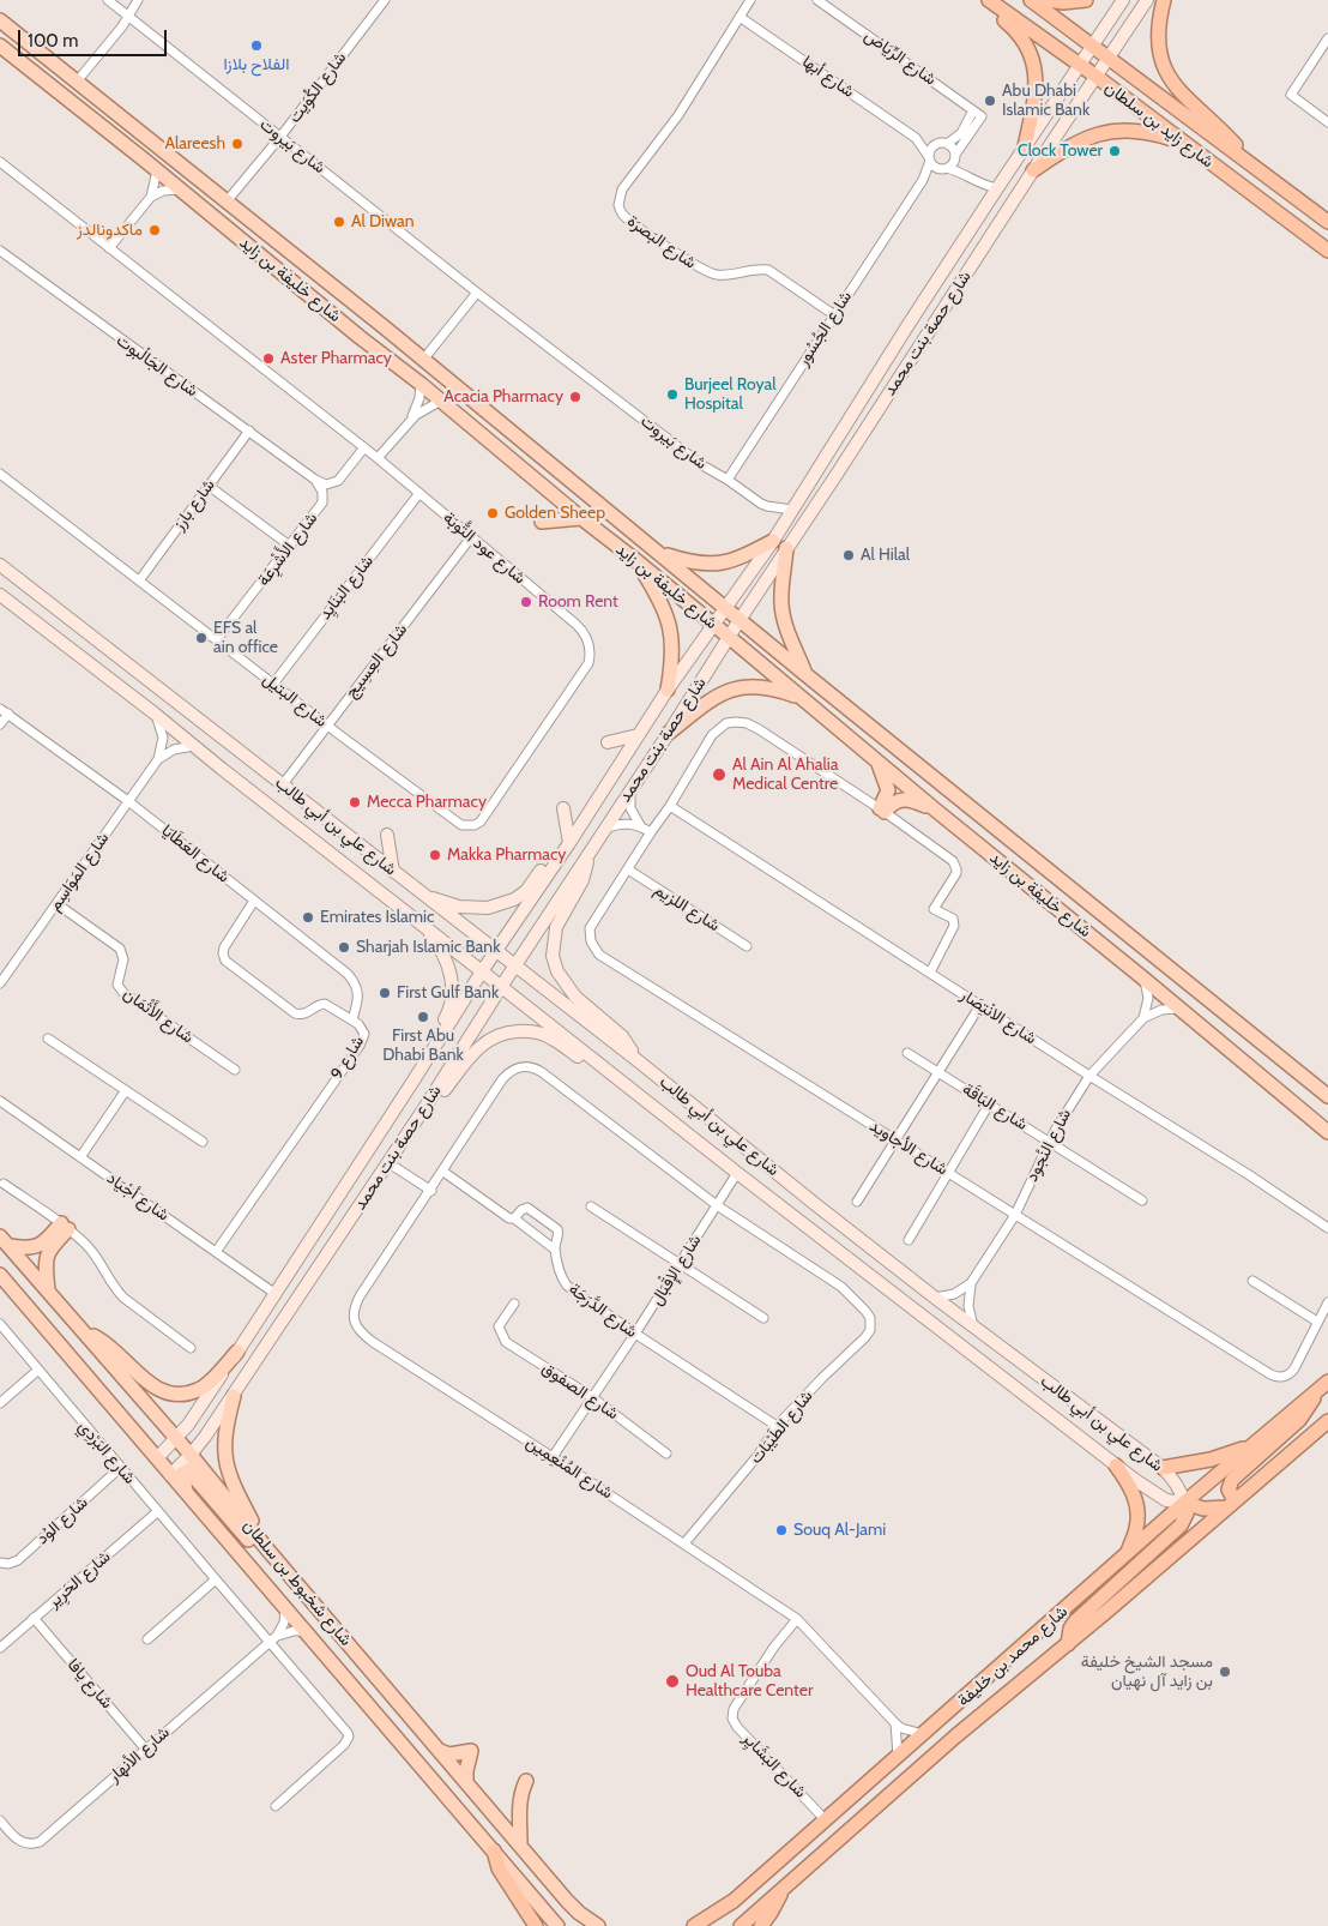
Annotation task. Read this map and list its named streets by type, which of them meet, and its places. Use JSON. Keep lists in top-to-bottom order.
{
  "streets": {
    "highway": ["شارع زايد بن سلطان", "شارع محمد بن خليفة"],
    "main road": [
      "شارع خليفة بن زايد",
      "شارع حصة بنت محمد",
      "شارع علي بن أبي طالب",
      "شارع شخبوط بن سلطان"
    ],
    "street": [
      "شارع الرِّيَاض",
      "شارع أبها",
      "شارع الكُوَيت",
      "شارع بَيروت",
      "شارع البَصرَة",
      "شارع الجُسُور",
      "شارع الجَالْبوت",
      "شارع بارز",
      "شارع عود التُّوبَة",
      "شارع الأَشْرِعَة",
      "شارع البَنَايِد",
      "شارع العِسِيج",
      "شارع البتيل",
      "شارع العَطَايَا",
      "شارع المَوَاسِم",
      "شارع اللزيم",
      "شارع الأَثْمَان",
      "شارع الانْتِصَار",
      "شارع 9",
      "شارع البَاقَة",
      "شارع النُجود",
      "شارع الأجاويد",
      "شارع أجْيَاد",
      "شارع الإِقْبَال",
      "شارع الدَّرَجَة",
      "شارع الصفوق",
      "شارع الطَيْبَات",
      "شارع البَرْدِي",
      "شارع المُنْعِمِين",
      "شارع الوُد",
      "شارع الحَرِير",
      "شارع يافا",
      "شارع الأنهار",
      "شارع البَشَايِر"
    ]
  },
  "crossings": [
    ["شارع الرِّيَاض", "شارع أبها"],
    ["شارع الرِّيَاض", "شارع الجُسُور"],
    ["شارع أبها", "شارع البَصرَة"],
    ["شارع أبها", "شارع الجُسُور"],
    ["شارع الكُوَيت", "شارع بَيروت"],
    ["شارع الكُوَيت", "شارع خليفة بن زايد"],
    ["شارع زايد بن سلطان", "شارع حصة بنت محمد"],
    ["شارع بَيروت", "شارع الجُسُور"],
    ["شارع بَيروت", "شارع حصة بنت محمد"],
    ["شارع البَصرَة", "شارع الجُسُور"],
    ["شارع خليفة بن زايد", "شارع حصة بنت محمد"],
    ["شارع حصة بنت محمد", "شارع علي بن أبي طالب"],
    ["شارع حصة بنت محمد", "شارع أجْيَاد"],
    ["شارع حصة بنت محمد", "شارع شخبوط بن سلطان"],
    ["شارع الجَالْبوت", "شارع بارز"],
    ["شارع الجَالْبوت", "شارع الأَشْرِعَة"],
    ["شارع بارز", "شارع البتيل"],
    ["شارع عود التُّوبَة", "شارع البَنَايِد"],
    ["شارع عود التُّوبَة", "شارع العِسِيج"],
    ["شارع عود التُّوبَة", "شارع البتيل"],
    ["شارع الأَشْرِعَة", "شارع البتيل"],
    ["شارع البَنَايِد", "شارع البتيل"],
    ["شارع العِسِيج", "شارع البتيل"],
    ["شارع العِسِيج", "شارع علي بن أبي طالب"],
    ["شارع علي بن أبي طالب", "شارع الإِقْبَال"],
    ["شارع علي بن أبي طالب", "شارع محمد بن خليفة"],
    ["شارع العَطَايَا", "شارع المَوَاسِم"],
    ["شارع العَطَايَا", "شارع 9"],
    ["شارع المَوَاسِم", "شارع الأَثْمَان"],
    ["شارع اللزيم", "شارع الأجاويد"],
    ["شارع الانْتِصَار", "شارع النُجود"],
    ["شارع الانْتِصَار", "شارع الأجاويد"],
    ["شارع 9", "شارع أجْيَاد"],
    ["شارع البَاقَة", "شارع النُجود"],
    ["شارع النُجود", "شارع الأجاويد"],
    ["شارع الإِقْبَال", "شارع الدَّرَجَة"],
    ["شارع الإِقْبَال", "شارع الصفوق"],
    ["شارع الإِقْبَال", "شارع المُنْعِمِين"],
    ["شارع الدَّرَجَة", "شارع الطَيْبَات"],
    ["شارع الطَيْبَات", "شارع المُنْعِمِين"],
    ["شارع البَرْدِي", "شارع الوُد"],
    ["شارع البَرْدِي", "شارع الحَرِير"],
    ["شارع البَرْدِي", "شارع الأنهار"],
    ["شارع المُنْعِمِين", "شارع محمد بن خليفة"],
    ["شارع المُنْعِمِين", "شارع البَشَايِر"],
    ["شارع الحَرِير", "شارع يافا"],
    ["شارع شخبوط بن سلطان", "شارع الأنهار"],
    ["شارع محمد بن خليفة", "شارع البَشَايِر"],
    ["شارع يافا", "شارع الأنهار"]
  ],
  "places": [
    "الفلاح بلازا",
    "Abu Dhabi Islamic Bank",
    "Alareesh",
    "Clock Tower",
    "Al Diwan",
    "ماكدونالدز",
    "Aster Pharmacy",
    "Burjeel Royal Hospital",
    "Acacia Pharmacy",
    "Golden Sheep",
    "Al Hilal",
    "Room Rent",
    "EFS al ain office",
    "Al Ain Al Ahalia Medical Centre",
    "Mecca Pharmacy",
    "Makka Pharmacy",
    "Emirates Islamic",
    "Sharjah Islamic Bank",
    "First Gulf Bank",
    "First Abu Dhabi Bank",
    "Souq Al-Jami",
    "مسجد الشيخ خليفة بن زايد آل نهيان",
    "Oud Al Touba Healthcare Center"
  ],
  "scale_bar": "100 m"
}
